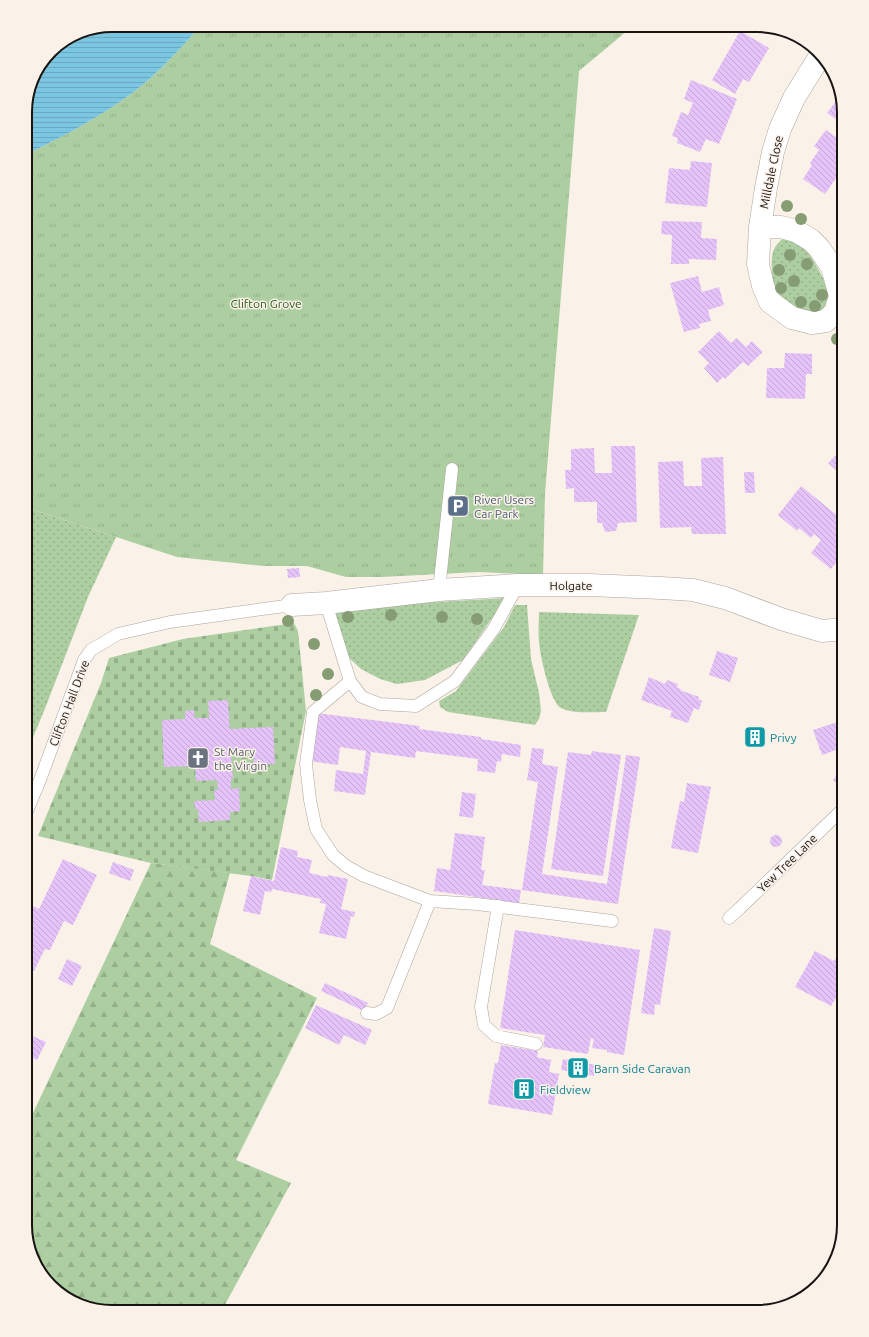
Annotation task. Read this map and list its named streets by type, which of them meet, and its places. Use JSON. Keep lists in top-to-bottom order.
{
  "streets": {
    "street": ["Milldale Close", "Holgate"],
    "lane": ["Clifton Hall Drive", "Yew Tree Lane"]
  },
  "crossings": [
    ["Holgate", "Clifton Hall Drive"]
  ],
  "parks": ["Clifton Grove"],
  "places": {
    "parking": ["River Users Car Park"],
    "building": ["Privy", "Barn Side Caravan", "Fieldview"],
    "church": ["St Mary the Virgin"]
  }
}
